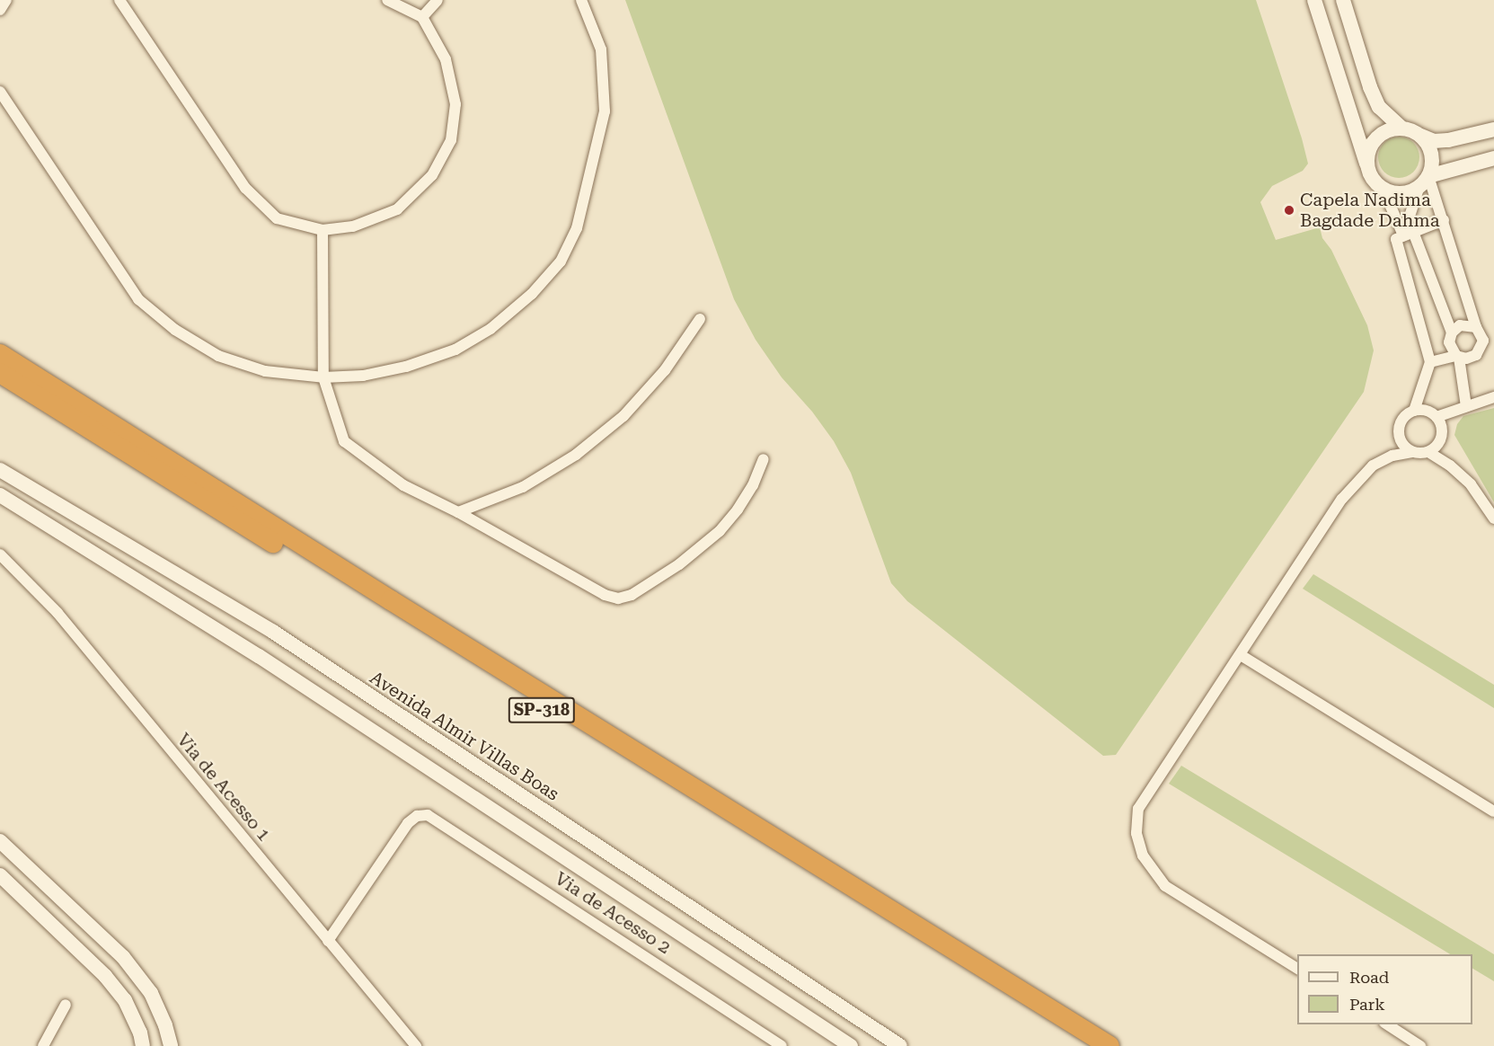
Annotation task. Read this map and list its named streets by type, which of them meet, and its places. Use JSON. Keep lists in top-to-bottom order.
{
  "streets": {
    "highway": ["SP-318"],
    "street": ["Avenida Almir Villas Boas", "Via de Acesso 1", "Via de Acesso 2"]
  },
  "crossings": [
    ["Via de Acesso 1", "Via de Acesso 2"]
  ],
  "places": ["Capela Nadima Bagdade Dahma"],
  "legend": ["Road", "Park"]
}
